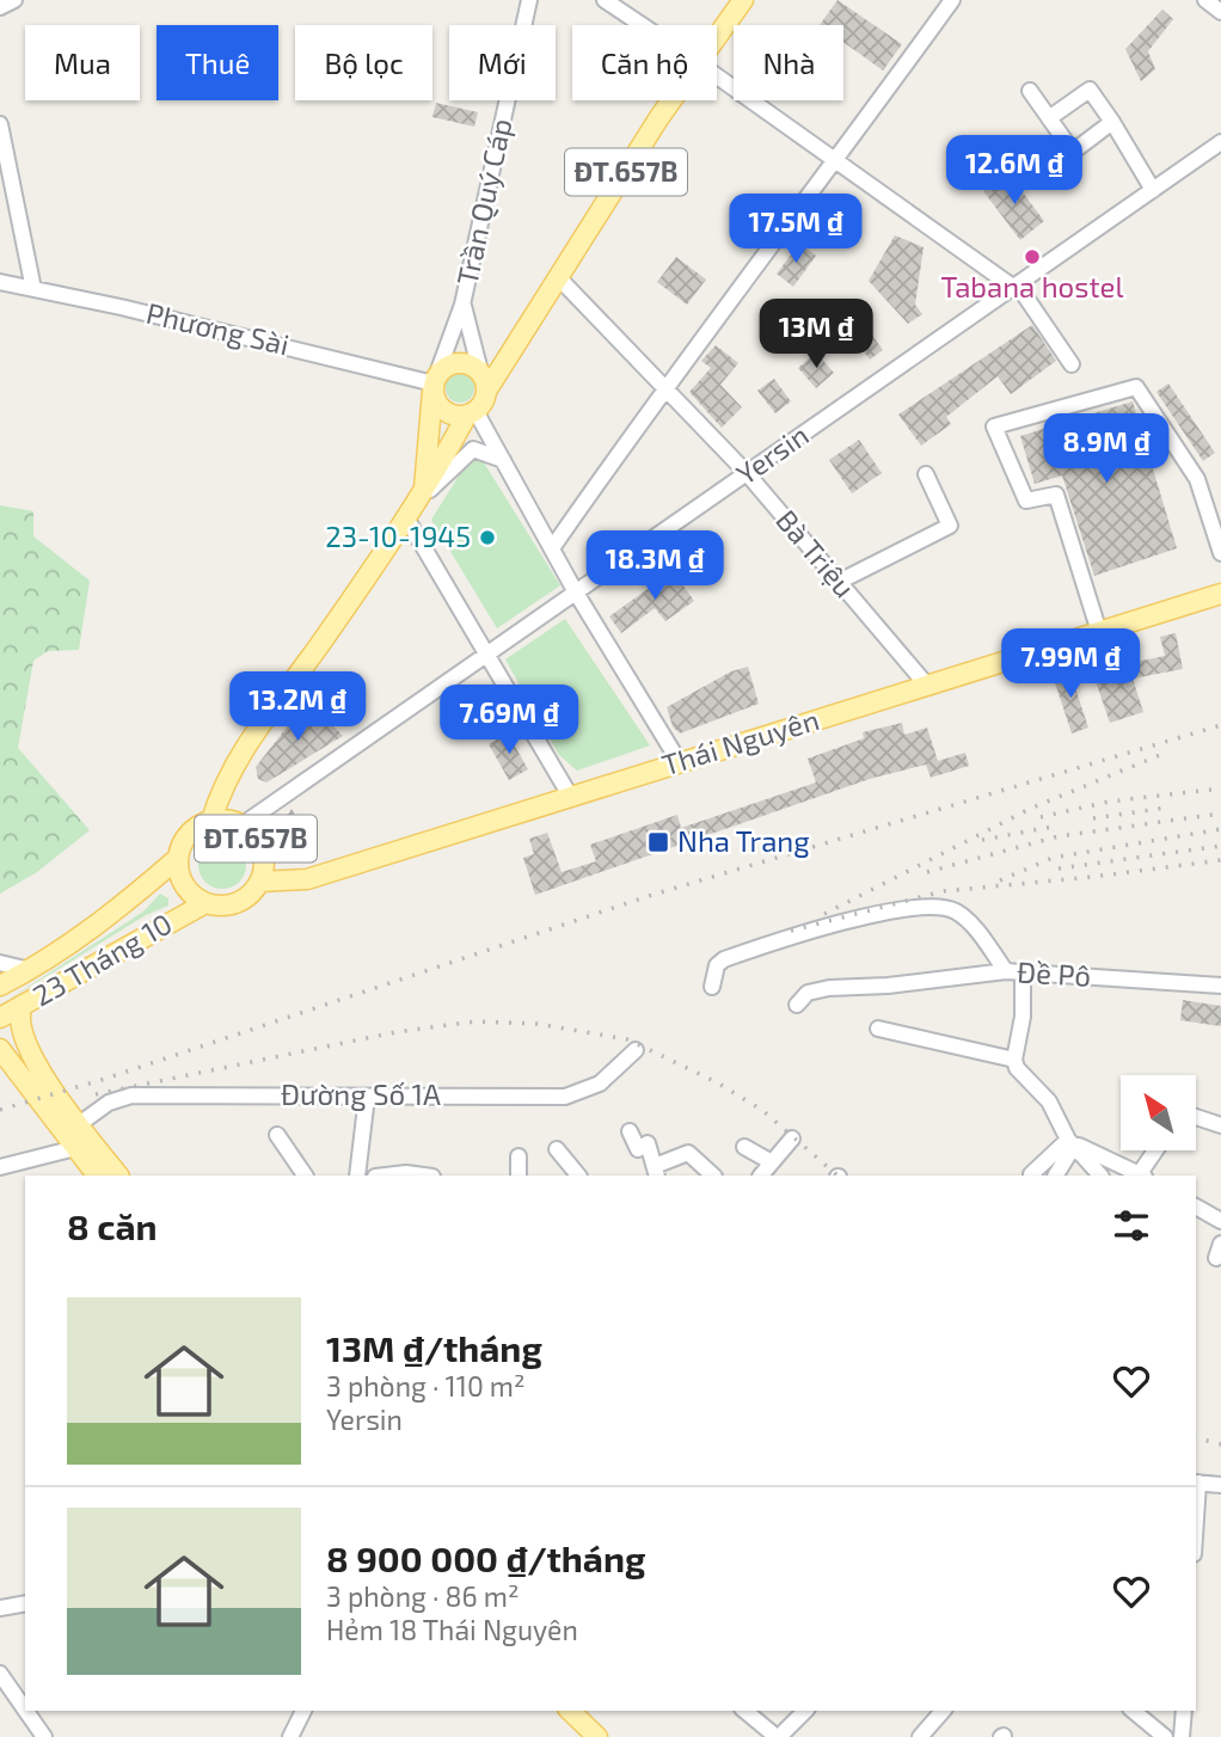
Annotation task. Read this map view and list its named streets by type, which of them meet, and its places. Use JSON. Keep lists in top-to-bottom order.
{
  "streets": {
    "main road": ["ĐT.657B", "Thái Nguyên", "23 Tháng 10"],
    "street": [
      "Trần Quý Cáp",
      "Phương Sài",
      "Yersin",
      "Bà Triệu",
      "Đề Pô",
      "Đường Số 1A"
    ]
  },
  "crossings": [
    ["ĐT.657B", "Trần Quý Cáp"],
    ["ĐT.657B", "Phương Sài"],
    ["ĐT.657B", "Yersin"],
    ["ĐT.657B", "Bà Triệu"],
    ["ĐT.657B", "Thái Nguyên"],
    ["ĐT.657B", "23 Tháng 10"],
    ["Trần Quý Cáp", "Phương Sài"],
    ["Yersin", "Bà Triệu"],
    ["Yersin", "Thái Nguyên"],
    ["Yersin", "23 Tháng 10"],
    ["Bà Triệu", "Thái Nguyên"],
    ["Thái Nguyên", "23 Tháng 10"]
  ],
  "places": {
    "other": ["Tabana hostel", "23-10-1945"],
    "transit": ["Nha Trang"]
  },
  "north": "top left",
  "page": {
    "chip": [
      "Mua",
      "Thuê",
      "Bộ lọc",
      "Mới",
      "Căn hộ",
      "Nhà"
    ],
    "price": [
      "12.6M ₫",
      "17.5M ₫",
      "13M ₫",
      "8.9M ₫",
      "18.3M ₫",
      "7.99M ₫",
      "13.2M ₫",
      "7.69M ₫"
    ],
    "heading": "8 căn",
    "list": [
      {
        "name": "13M ₫/tháng",
        "note": "3 phòng · 110 m² · Yersin"
      },
      {
        "name": "8 900 000 ₫/tháng",
        "note": "3 phòng · 86 m² · Hẻm 18 Thái Nguyên"
      }
    ]
  }
}
